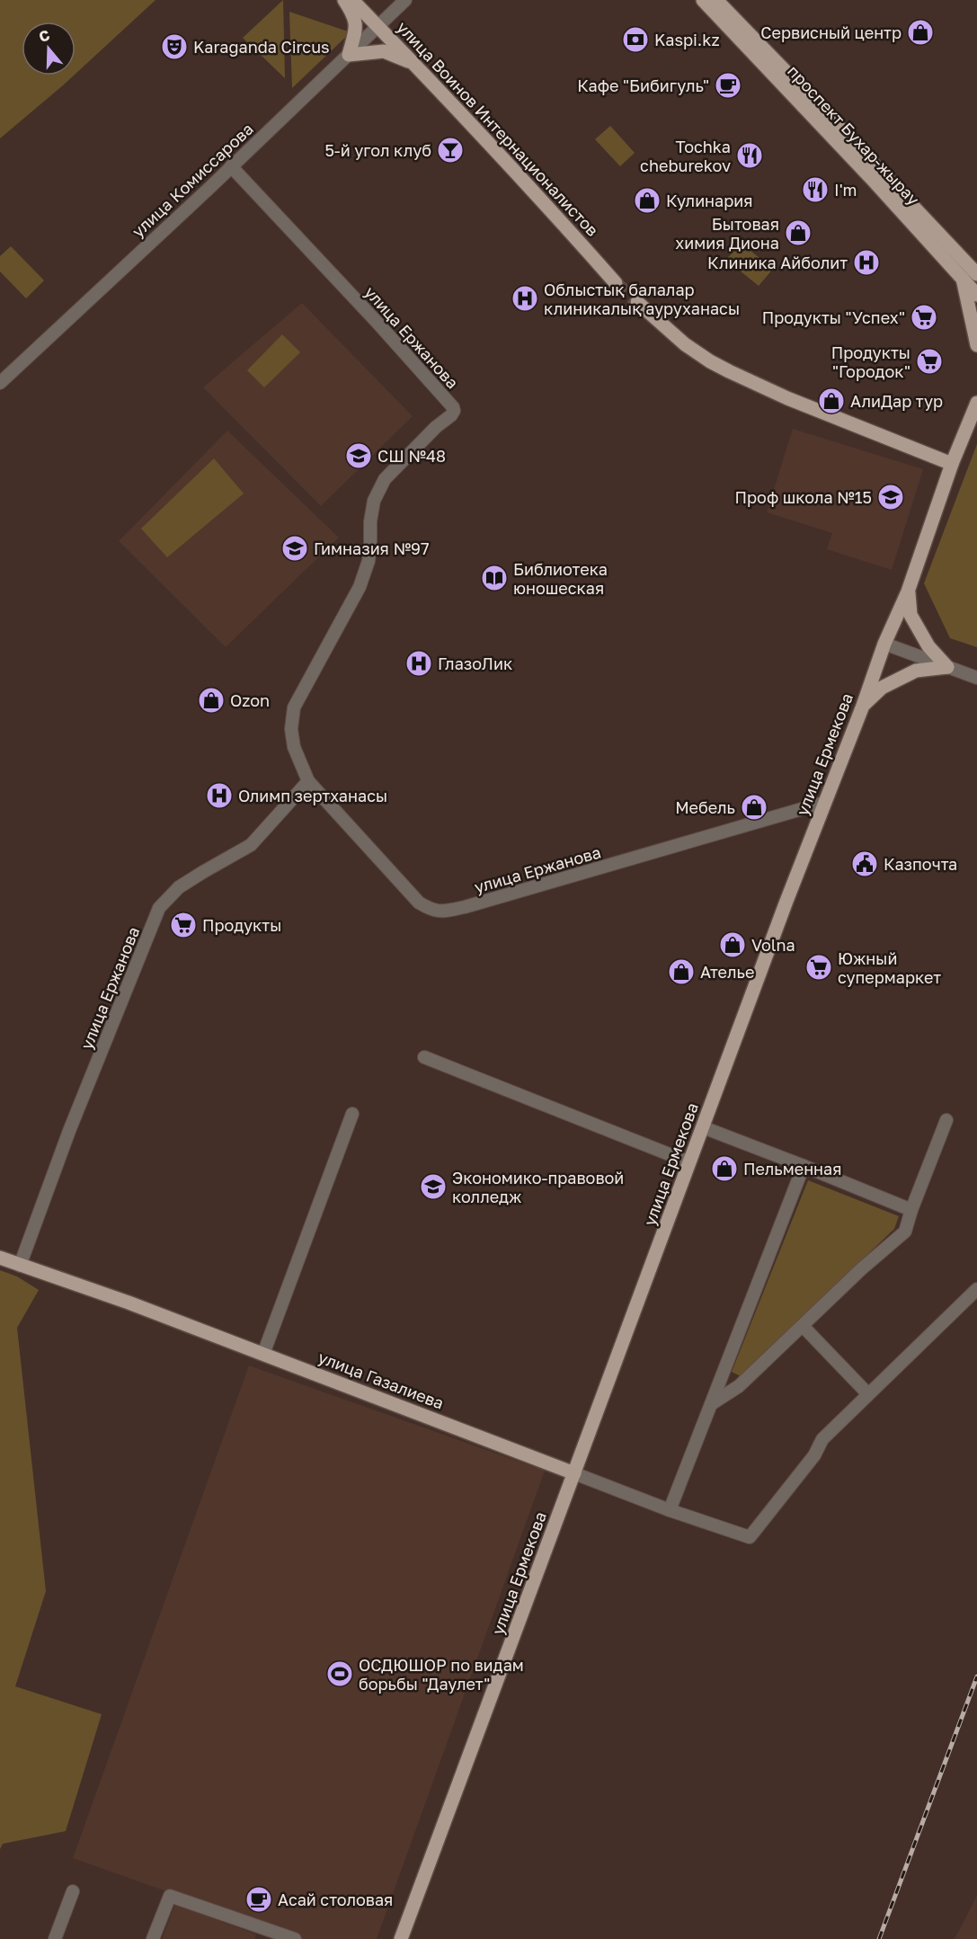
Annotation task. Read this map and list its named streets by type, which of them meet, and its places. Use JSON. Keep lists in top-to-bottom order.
{
  "streets": {
    "main road": [
      "улица Воинов Интернационалистов",
      "проспект Бухар-жырау",
      "улица Ермекова",
      "улица Газалиева"
    ],
    "street": ["улица Комиссарова", "улица Ержанова"]
  },
  "crossings": [
    ["улица Воинов Интернационалистов", "улица Комиссарова"],
    ["улица Комиссарова", "улица Ержанова"],
    ["улица Ержанова", "улица Ермекова"],
    ["улица Ержанова", "улица Газалиева"],
    ["улица Ермекова", "улица Газалиева"]
  ],
  "places": {
    "shop": [
      "Сервисный центр",
      "Кулинария",
      "Бытовая химия Диона",
      "АлиДар тур",
      "Ozon",
      "Мебель",
      "Volna",
      "Ателье",
      "Пельменная"
    ],
    "bank": ["Kaspi.kz"],
    "theatre": ["Karaganda Circus"],
    "cafe": ["Кафе \"Бибигуль\"", "Асай столовая"],
    "bar": ["5-й угол клуб"],
    "restaurant": ["Tochka cheburekov", "I'm"],
    "hospital": [
      "Клиника Айболит",
      "Облыстық балалар клиникалық ауруханасы",
      "ГлазоЛик",
      "Олимп зертханасы"
    ],
    "supermarket": [
      "Продукты \"Успех\"",
      "Продукты \"Городок\"",
      "Продукты",
      "Южный супермаркет"
    ],
    "school or university": [
      "СШ №48",
      "Проф школа №15",
      "Гимназия №97",
      "Экономико-правовой колледж"
    ],
    "library": ["Библиотека юношеская"],
    "public building": ["Казпочта"],
    "sports": ["ОСДЮШОР по видам борьбы \"Даулет\""]
  },
  "north": "top"
}
